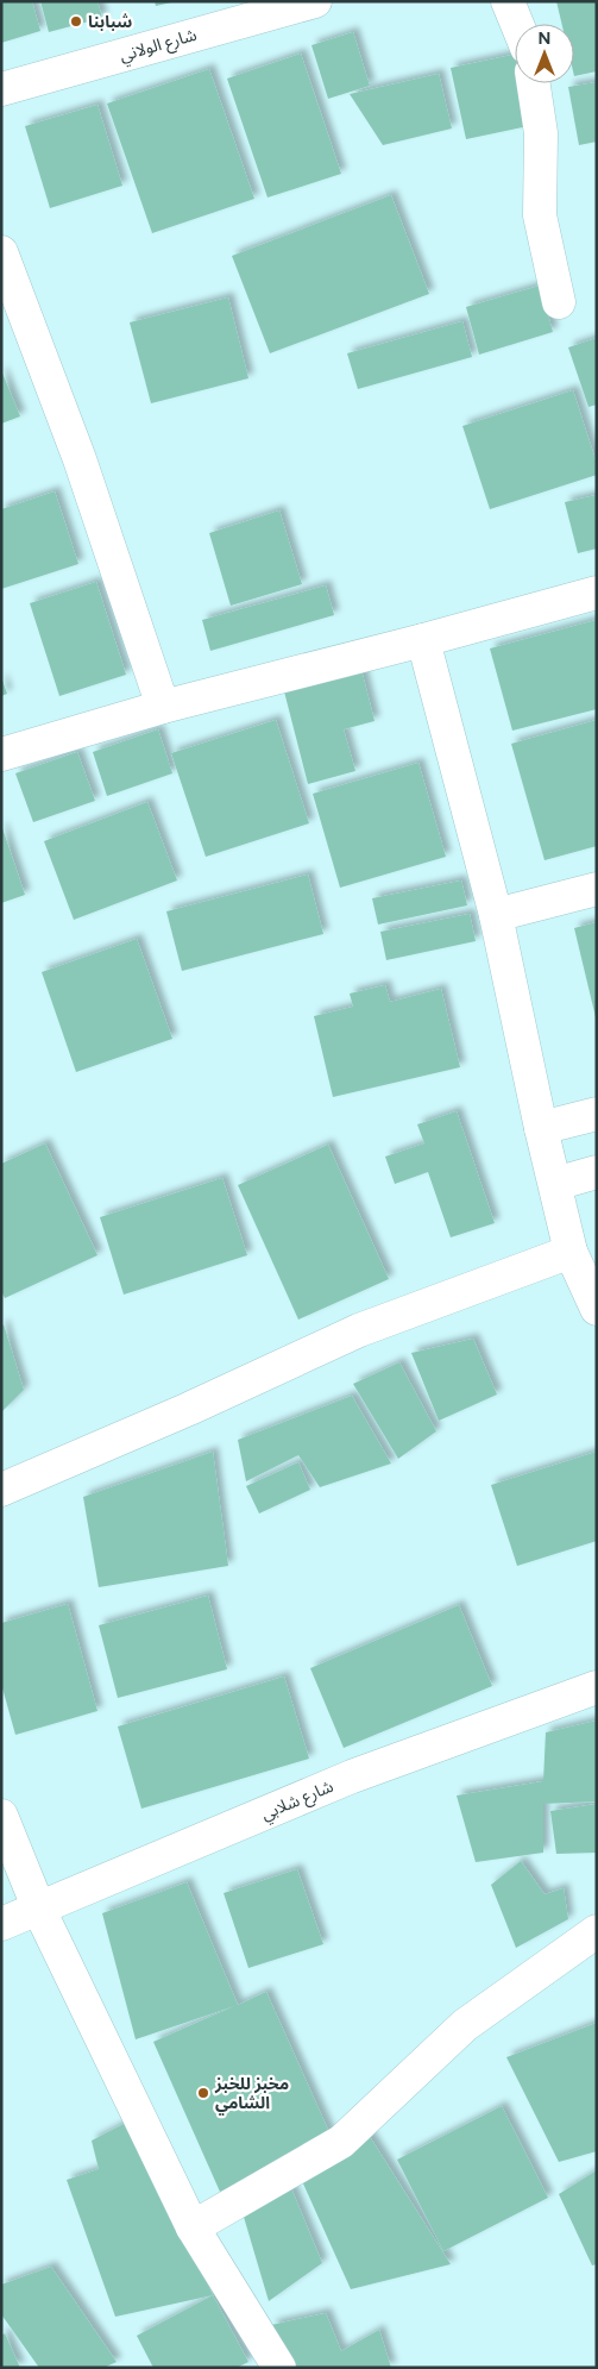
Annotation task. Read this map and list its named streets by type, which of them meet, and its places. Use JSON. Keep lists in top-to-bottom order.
{
  "streets": {
    "street": ["شارع الولاني", "شارع شلابي"]
  },
  "places": ["شبابنا", "مخبز للخبز الشامي"],
  "north": "top"
}
